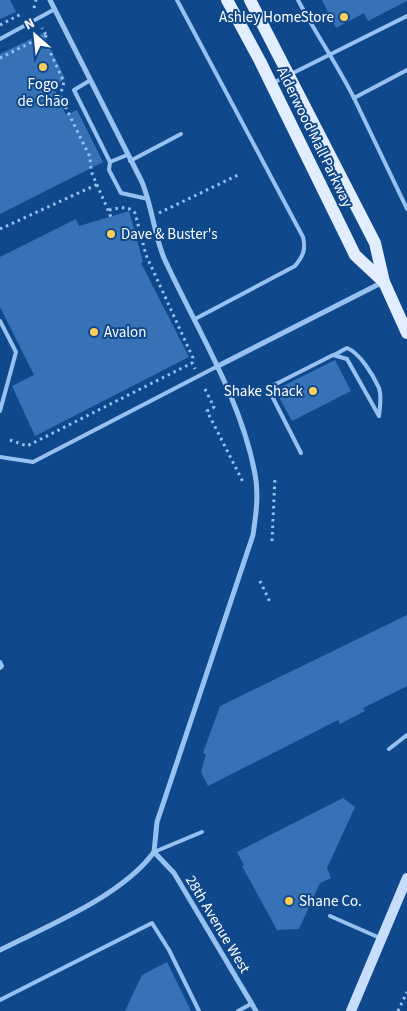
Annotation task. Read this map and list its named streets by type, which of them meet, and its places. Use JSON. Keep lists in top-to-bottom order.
{
  "streets": {
    "main road": ["Alderwood Mall Parkway"],
    "street": ["28th Avenue West"]
  },
  "places": [
    "Ashley HomeStore",
    "Fogo de Chão",
    "Dave & Buster's",
    "Avalon",
    "Shake Shack",
    "Shane Co."
  ],
  "north": "top left"
}
